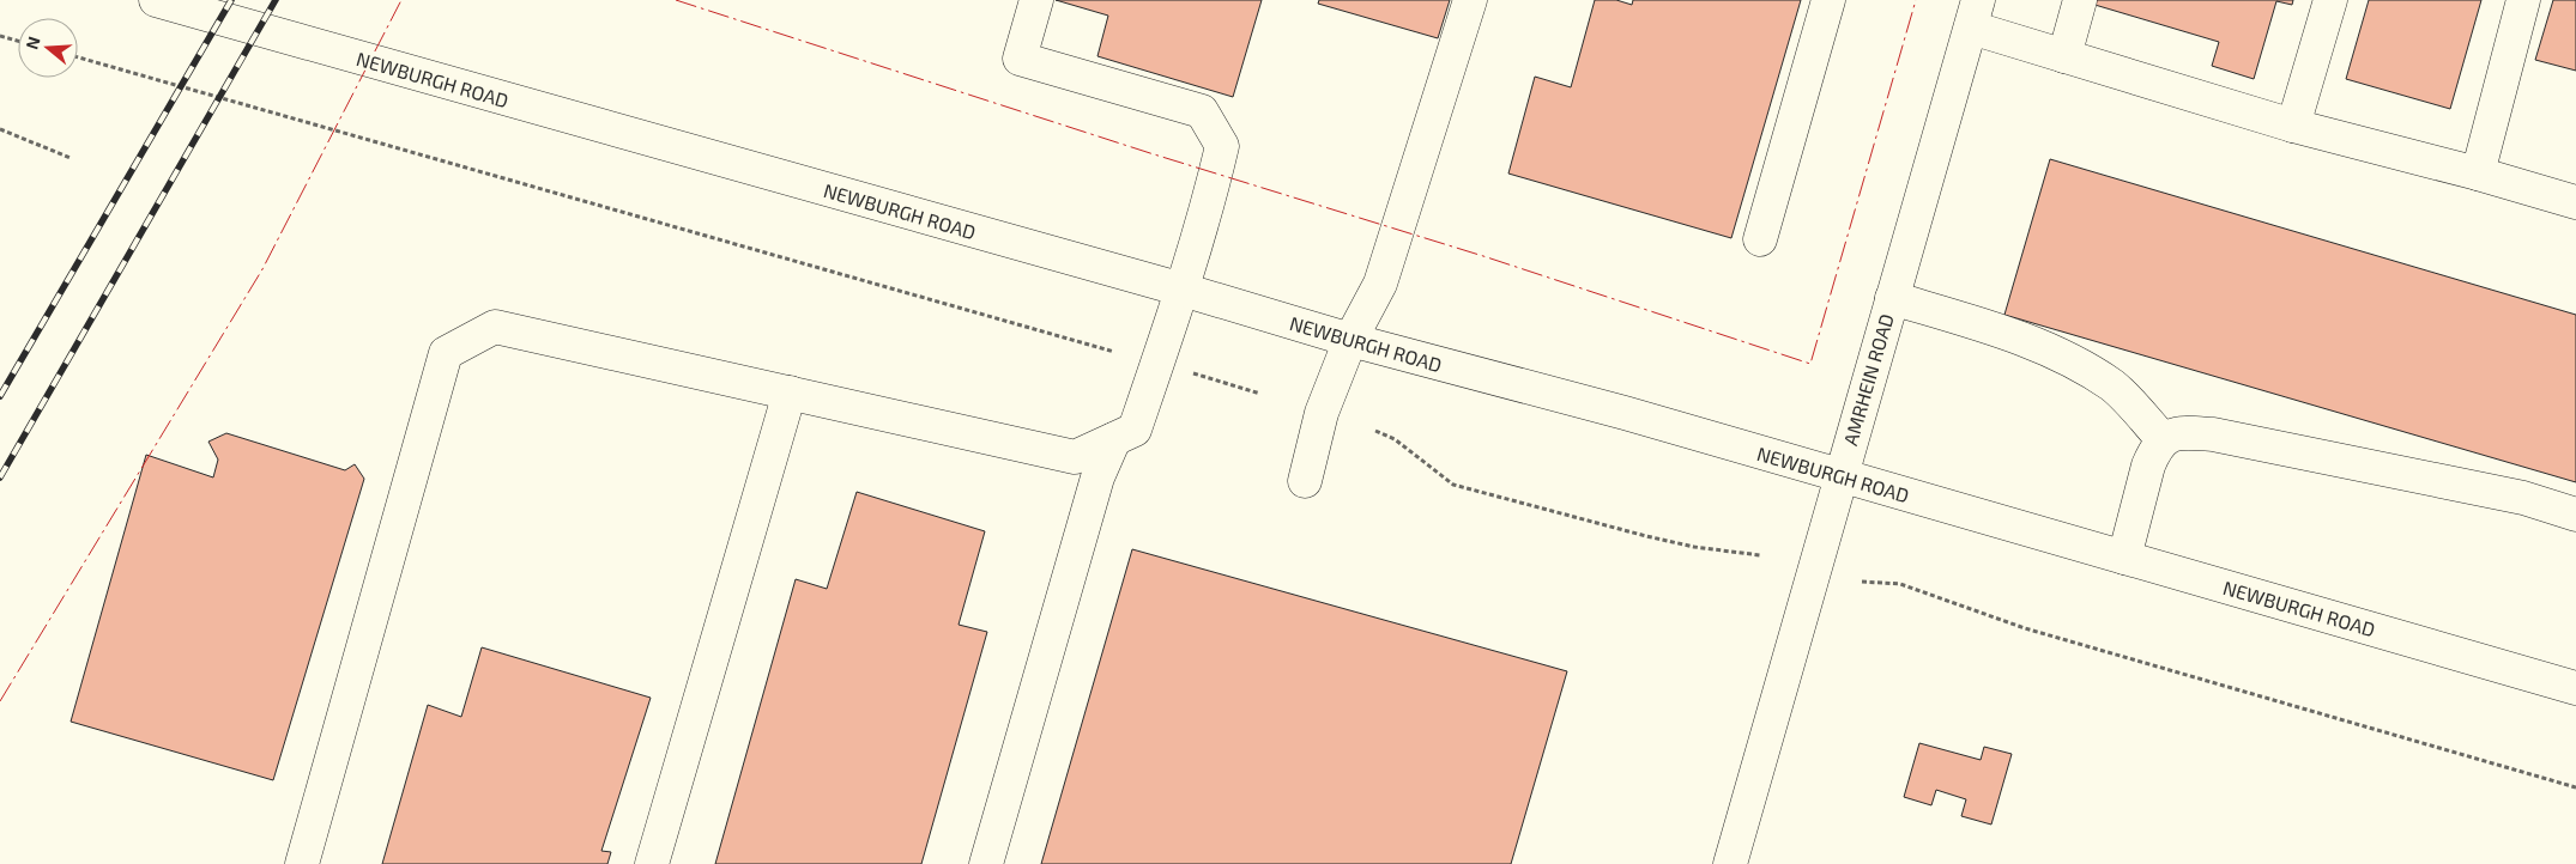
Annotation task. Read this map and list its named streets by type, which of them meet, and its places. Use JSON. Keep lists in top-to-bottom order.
{
  "streets": {
    "main road": ["NEWBURGH ROAD", "AMRHEIN ROAD"]
  },
  "crossings": [
    ["NEWBURGH ROAD", "AMRHEIN ROAD"]
  ],
  "north": "left"
}
